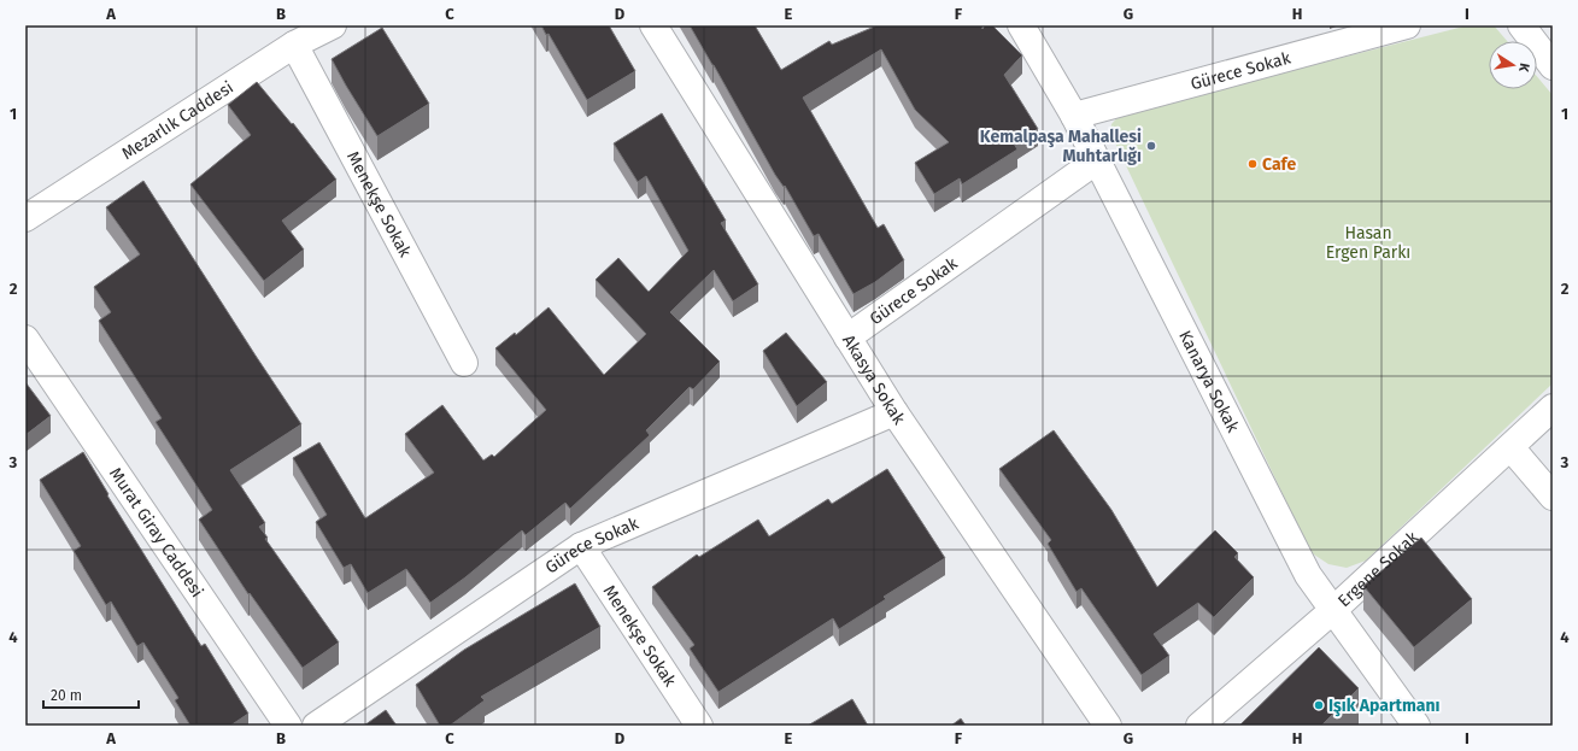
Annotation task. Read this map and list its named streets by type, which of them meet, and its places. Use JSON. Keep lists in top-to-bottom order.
{
  "streets": {
    "street": [
      "Gürece Sokak",
      "Mezarlık Caddesi",
      "Menekşe Sokak",
      "Akasya Sokak",
      "Kanarya Sokak",
      "Murat Giray Caddesi",
      "Ergene Sokak"
    ]
  },
  "crossings": [
    ["Gürece Sokak", "Menekşe Sokak"],
    ["Gürece Sokak", "Akasya Sokak"],
    ["Gürece Sokak", "Kanarya Sokak"],
    ["Mezarlık Caddesi", "Menekşe Sokak"],
    ["Kanarya Sokak", "Ergene Sokak"]
  ],
  "parks": ["Hasan Ergen Parkı"],
  "places": ["Kemalpaşa Mahallesi Muhtarlığı", "Cafe", "Işık Apartmanı"],
  "scale_bar": "20 m",
  "north": "right",
  "grid": {
    "columns": [
      "A",
      "B",
      "C",
      "D",
      "E",
      "F",
      "G",
      "H",
      "I"
    ],
    "rows": [
      "1",
      "2",
      "3",
      "4"
    ]
  }
}
